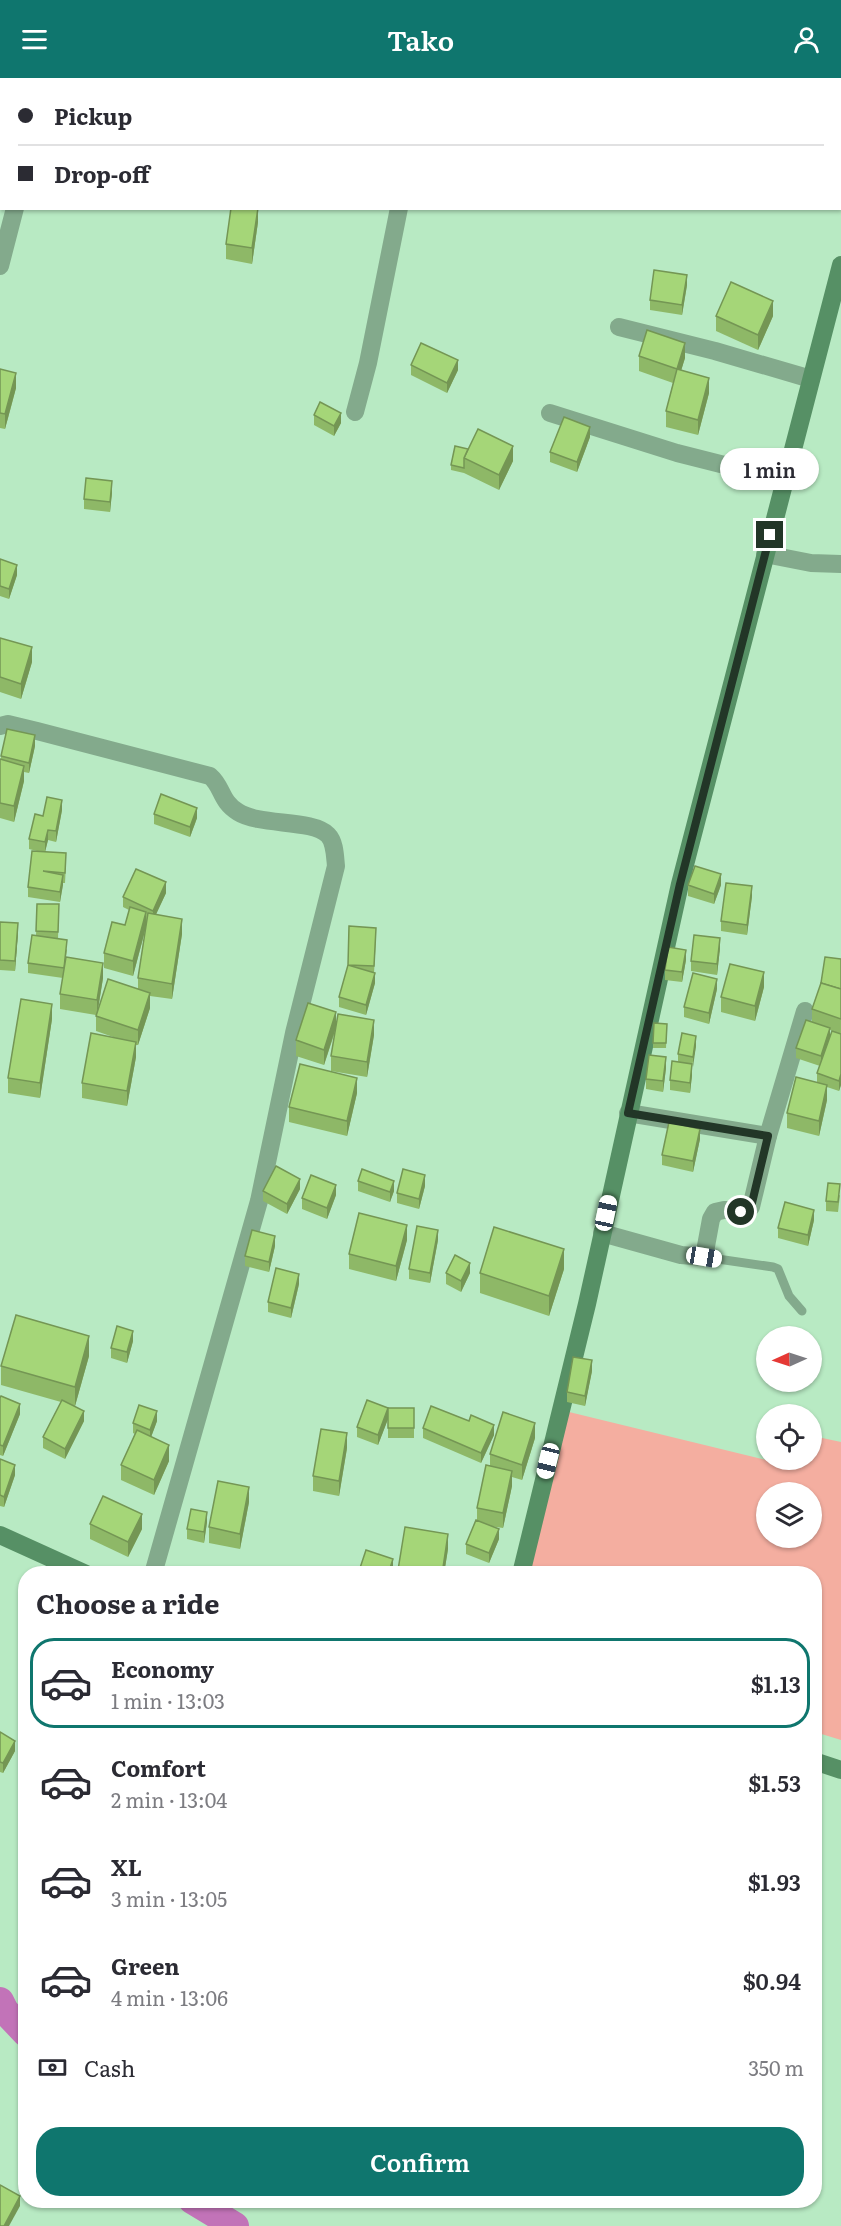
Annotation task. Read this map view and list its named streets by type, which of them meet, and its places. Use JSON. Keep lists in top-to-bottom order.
{
  "north": "left",
  "page": {
    "header": "Tako",
    "banner": ["Pickup", "Drop-off"],
    "bubble": "1 min",
    "heading": "Choose a ride",
    "list": [
      {
        "name": "Economy",
        "note": "1 min · 13:03",
        "value": "$1.13"
      },
      {
        "name": "Comfort",
        "note": "2 min · 13:04",
        "value": "$1.53"
      },
      {
        "name": "XL",
        "note": "3 min · 13:05",
        "value": "$1.93"
      },
      {
        "name": "Green",
        "note": "4 min · 13:06",
        "value": "$0.94"
      }
    ],
    "pay": ["Cash", "350 m"],
    "buttons": "Confirm"
  }
}
